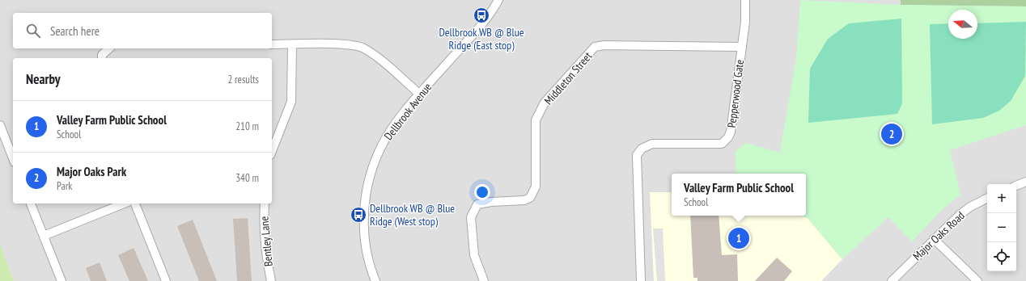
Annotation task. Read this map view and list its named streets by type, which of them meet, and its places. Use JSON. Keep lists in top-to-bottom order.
{
  "streets": {
    "street": [
      "Middleton Street",
      "Pepperwood Gate",
      "Dellbrook Avenue",
      "Major Oaks Road",
      "Bentley Lane"
    ]
  },
  "crossings": [
    ["Middleton Street", "Pepperwood Gate"]
  ],
  "places": {
    "bus stop": ["Dellbrook WB @ Blue Ridge (East stop)", "Dellbrook WB @ Blue Ridge (West stop)"]
  },
  "north": "left",
  "page": {
    "search": "Search here",
    "heading": ["Nearby", "2 results"],
    "list": [
      {
        "mark": "1",
        "name": "Valley Farm Public School",
        "note": "School",
        "value": "210 m"
      },
      {
        "mark": "2",
        "name": "Major Oaks Park",
        "note": "Park",
        "value": "340 m"
      }
    ],
    "pins": ["2", "1"],
    "popup": ["Valley Farm Public School", "School"],
    "map_buttons": ["+", "−"]
  }
}
